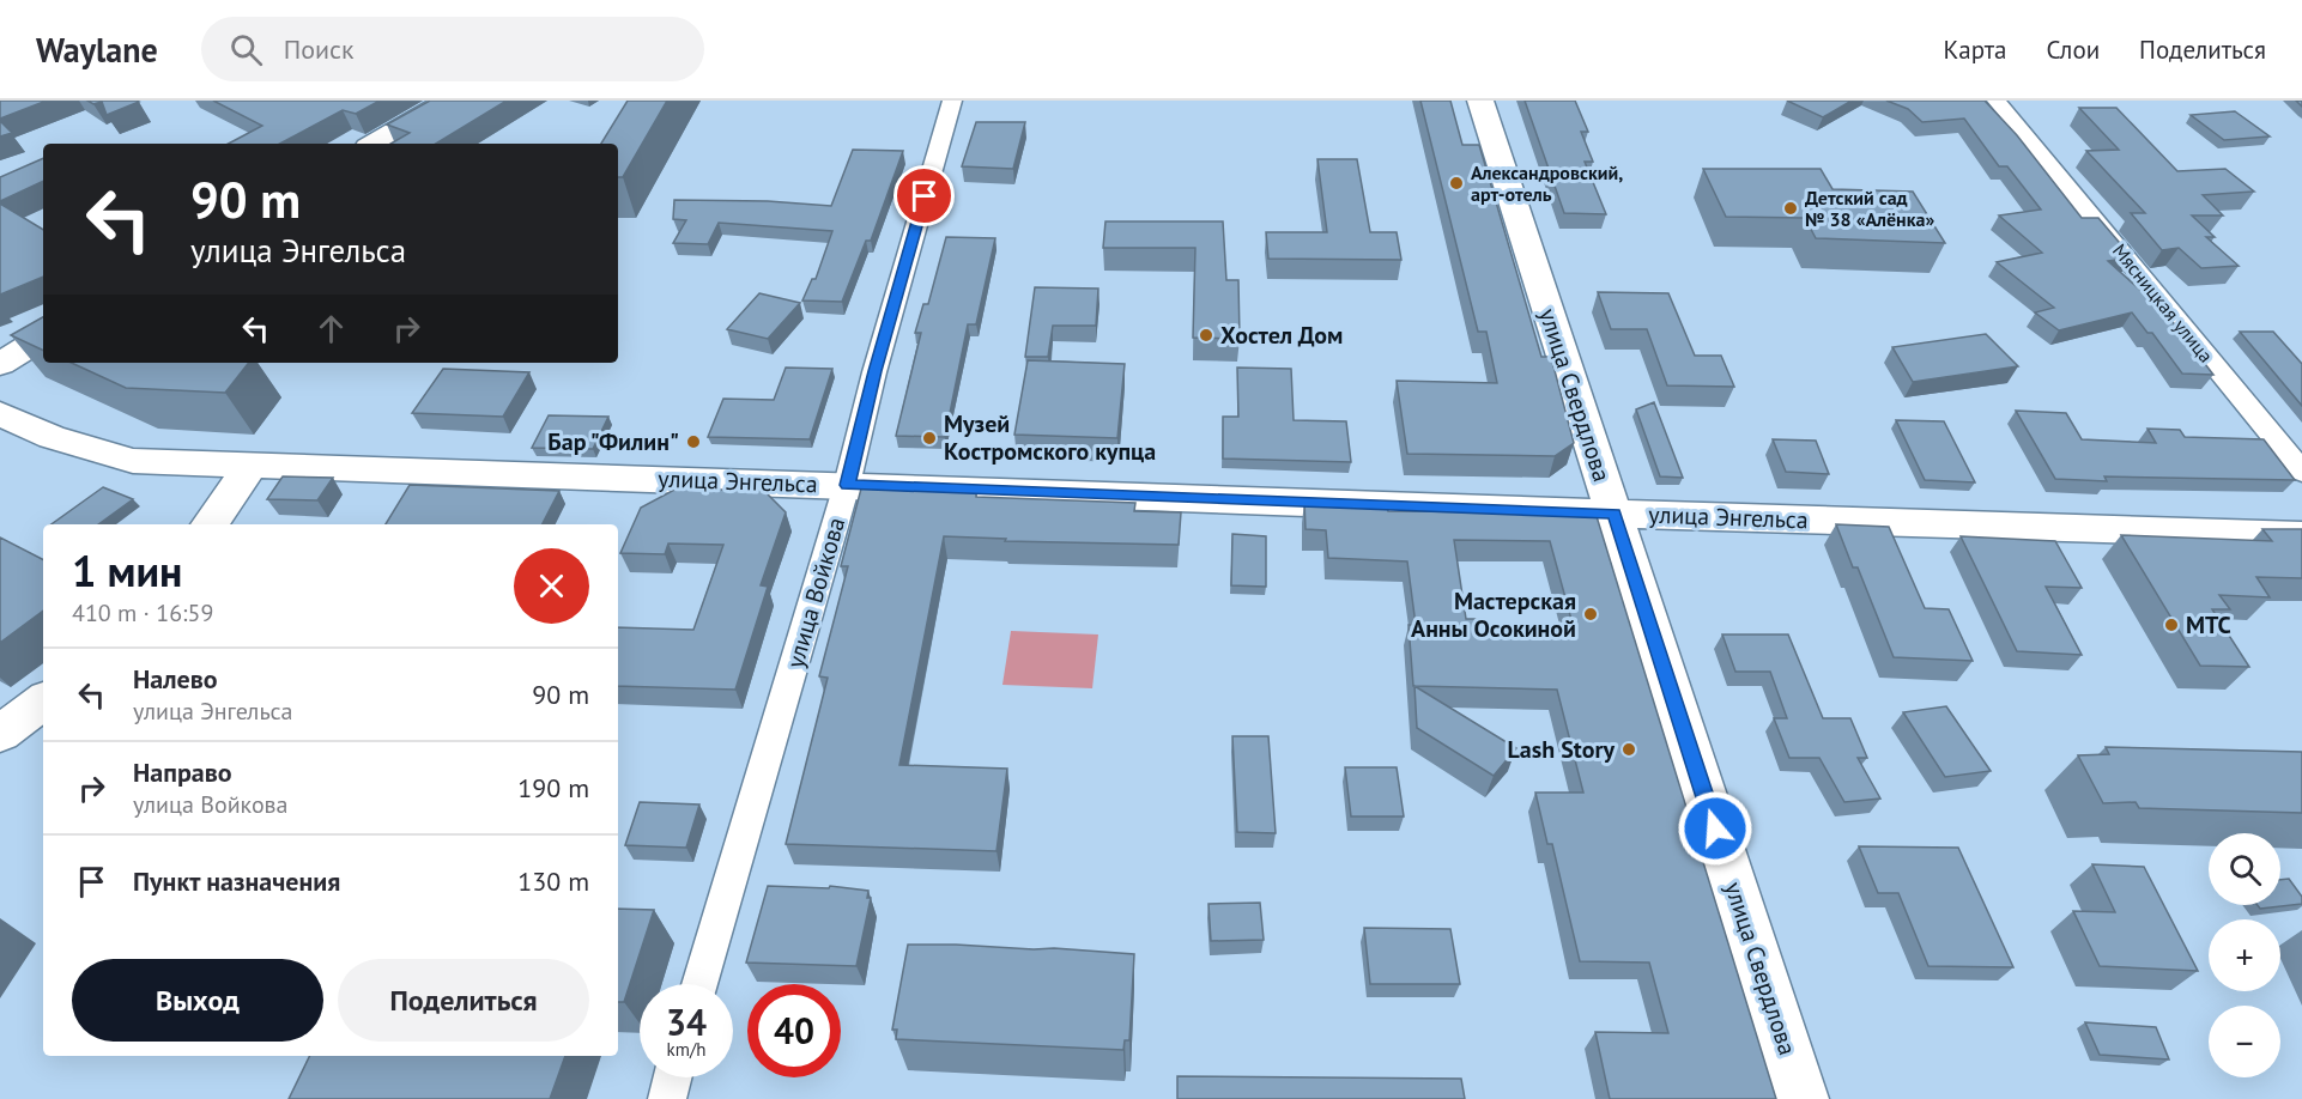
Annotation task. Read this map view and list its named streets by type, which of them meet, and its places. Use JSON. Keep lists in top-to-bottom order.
{
  "streets": {
    "main road": ["улица Свердлова", "улица Энгельса"],
    "street": ["Мясницкая улица", "улица Войкова"]
  },
  "crossings": [
    ["улица Свердлова", "улица Энгельса"],
    ["улица Энгельса", "улица Войкова"]
  ],
  "places": [
    "Александровский, арт-отель",
    "Детский сад № 38 «Алёнка»",
    "Хостел Дом",
    "Музей Костромского купца",
    "Бар \"Филин\"",
    "Мастерская Анны Осокиной",
    "МТС",
    "Lash Story"
  ],
  "page": {
    "header": "Waylane",
    "search": "Поиск",
    "nav": ["Карта", "Слои", "Поделиться"],
    "turn": ["90 m", "улица Энгельса"],
    "heading": ["1 мин", "410 m · 16:59"],
    "list": [
      {
        "name": "Налево",
        "note": "улица Энгельса",
        "value": "90 m"
      },
      {
        "name": "Направо",
        "note": "улица Войкова",
        "value": "190 m"
      },
      {
        "name": "Пункт назначения",
        "value": "130 m"
      }
    ],
    "map_buttons": ["+", "−"],
    "buttons": ["Выход", "Поделиться"],
    "speed": "34 km/h",
    "limit": "40"
  }
}
